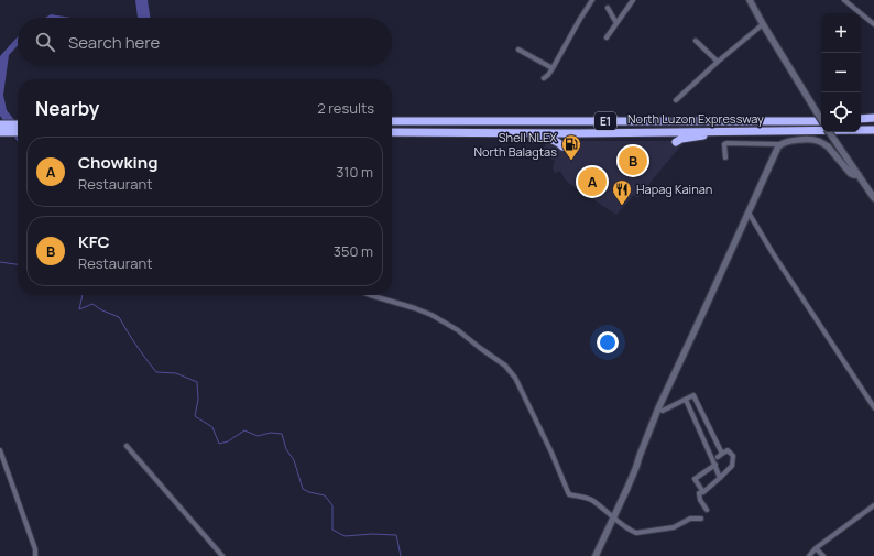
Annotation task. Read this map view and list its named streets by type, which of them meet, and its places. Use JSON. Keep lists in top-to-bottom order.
{
  "streets": {
    "highway": ["North Luzon Expressway", "E1"]
  },
  "places": {
    "fuel station": ["Shell NLEX North Balagtas"],
    "restaurant": ["Hapag Kainan"]
  },
  "page": {
    "map_buttons": ["+", "−"],
    "search": "Search here",
    "heading": ["Nearby", "2 results"],
    "list": [
      {
        "mark": "A",
        "name": "Chowking",
        "note": "Restaurant",
        "value": "310 m"
      },
      {
        "mark": "B",
        "name": "KFC",
        "note": "Restaurant",
        "value": "350 m"
      }
    ],
    "pins": ["B", "A"]
  }
}
